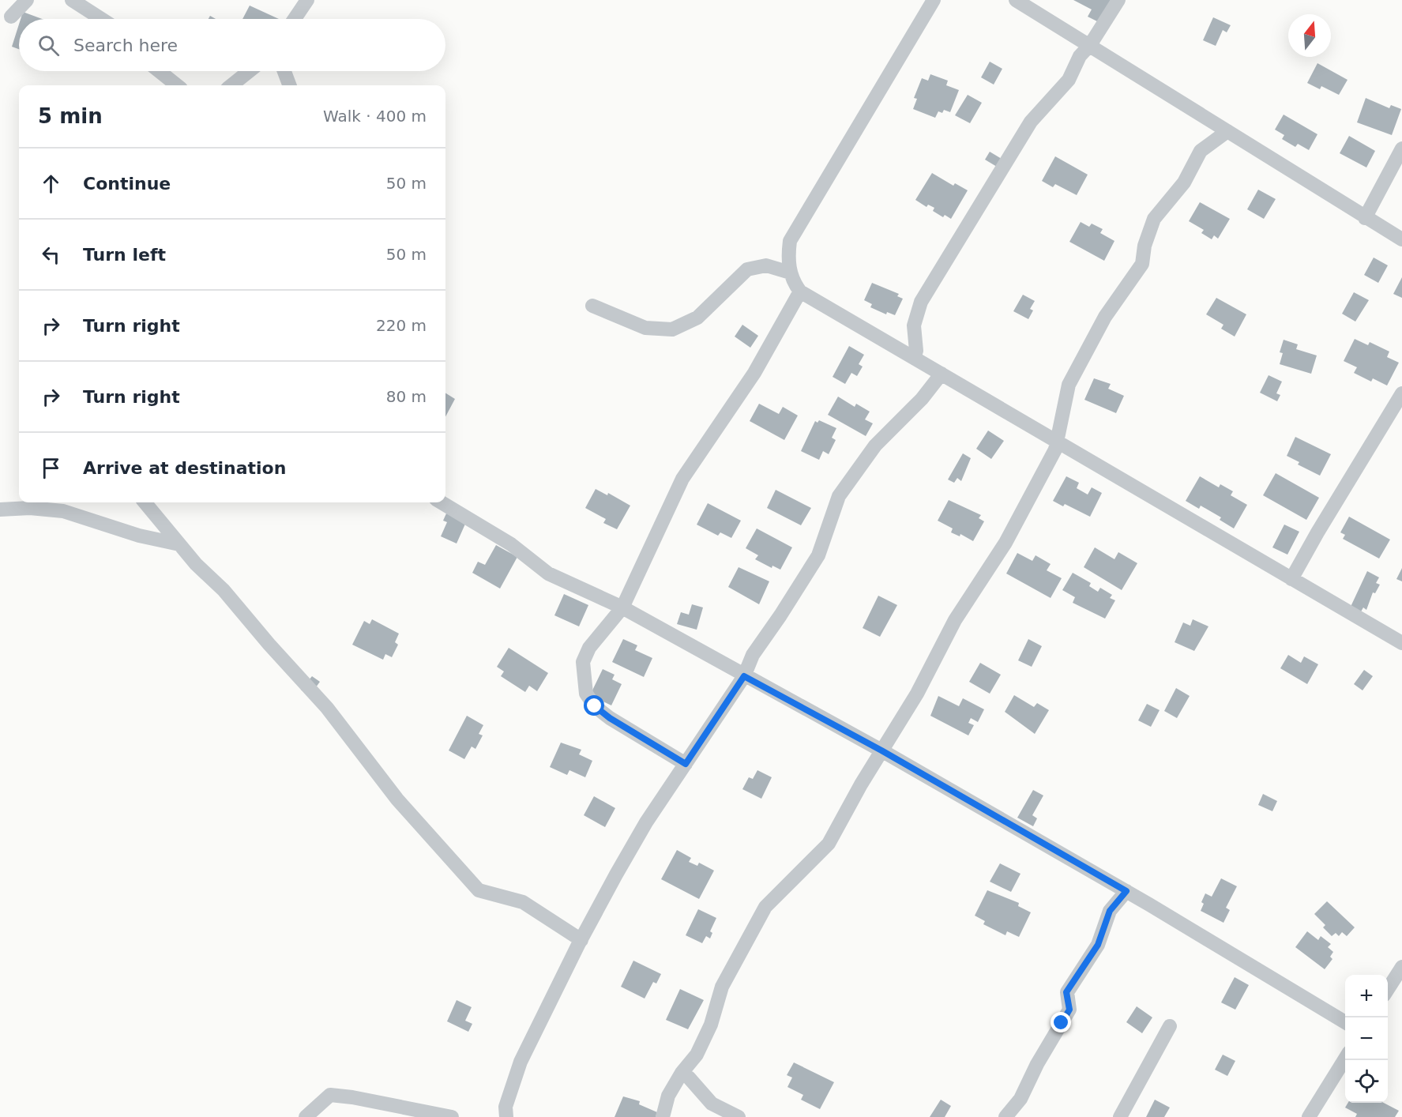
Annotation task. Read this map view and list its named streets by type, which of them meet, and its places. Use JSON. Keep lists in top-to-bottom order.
{
  "north": "top",
  "page": {
    "search": "Search here",
    "heading": ["5 min", "Walk · 400 m"],
    "list": [
      ["Continue", "50 m"],
      ["Turn left", "50 m"],
      ["Turn right", "220 m"],
      ["Turn right", "80 m"],
      "Arrive at destination"
    ],
    "map_buttons": ["+", "−"]
  }
}
